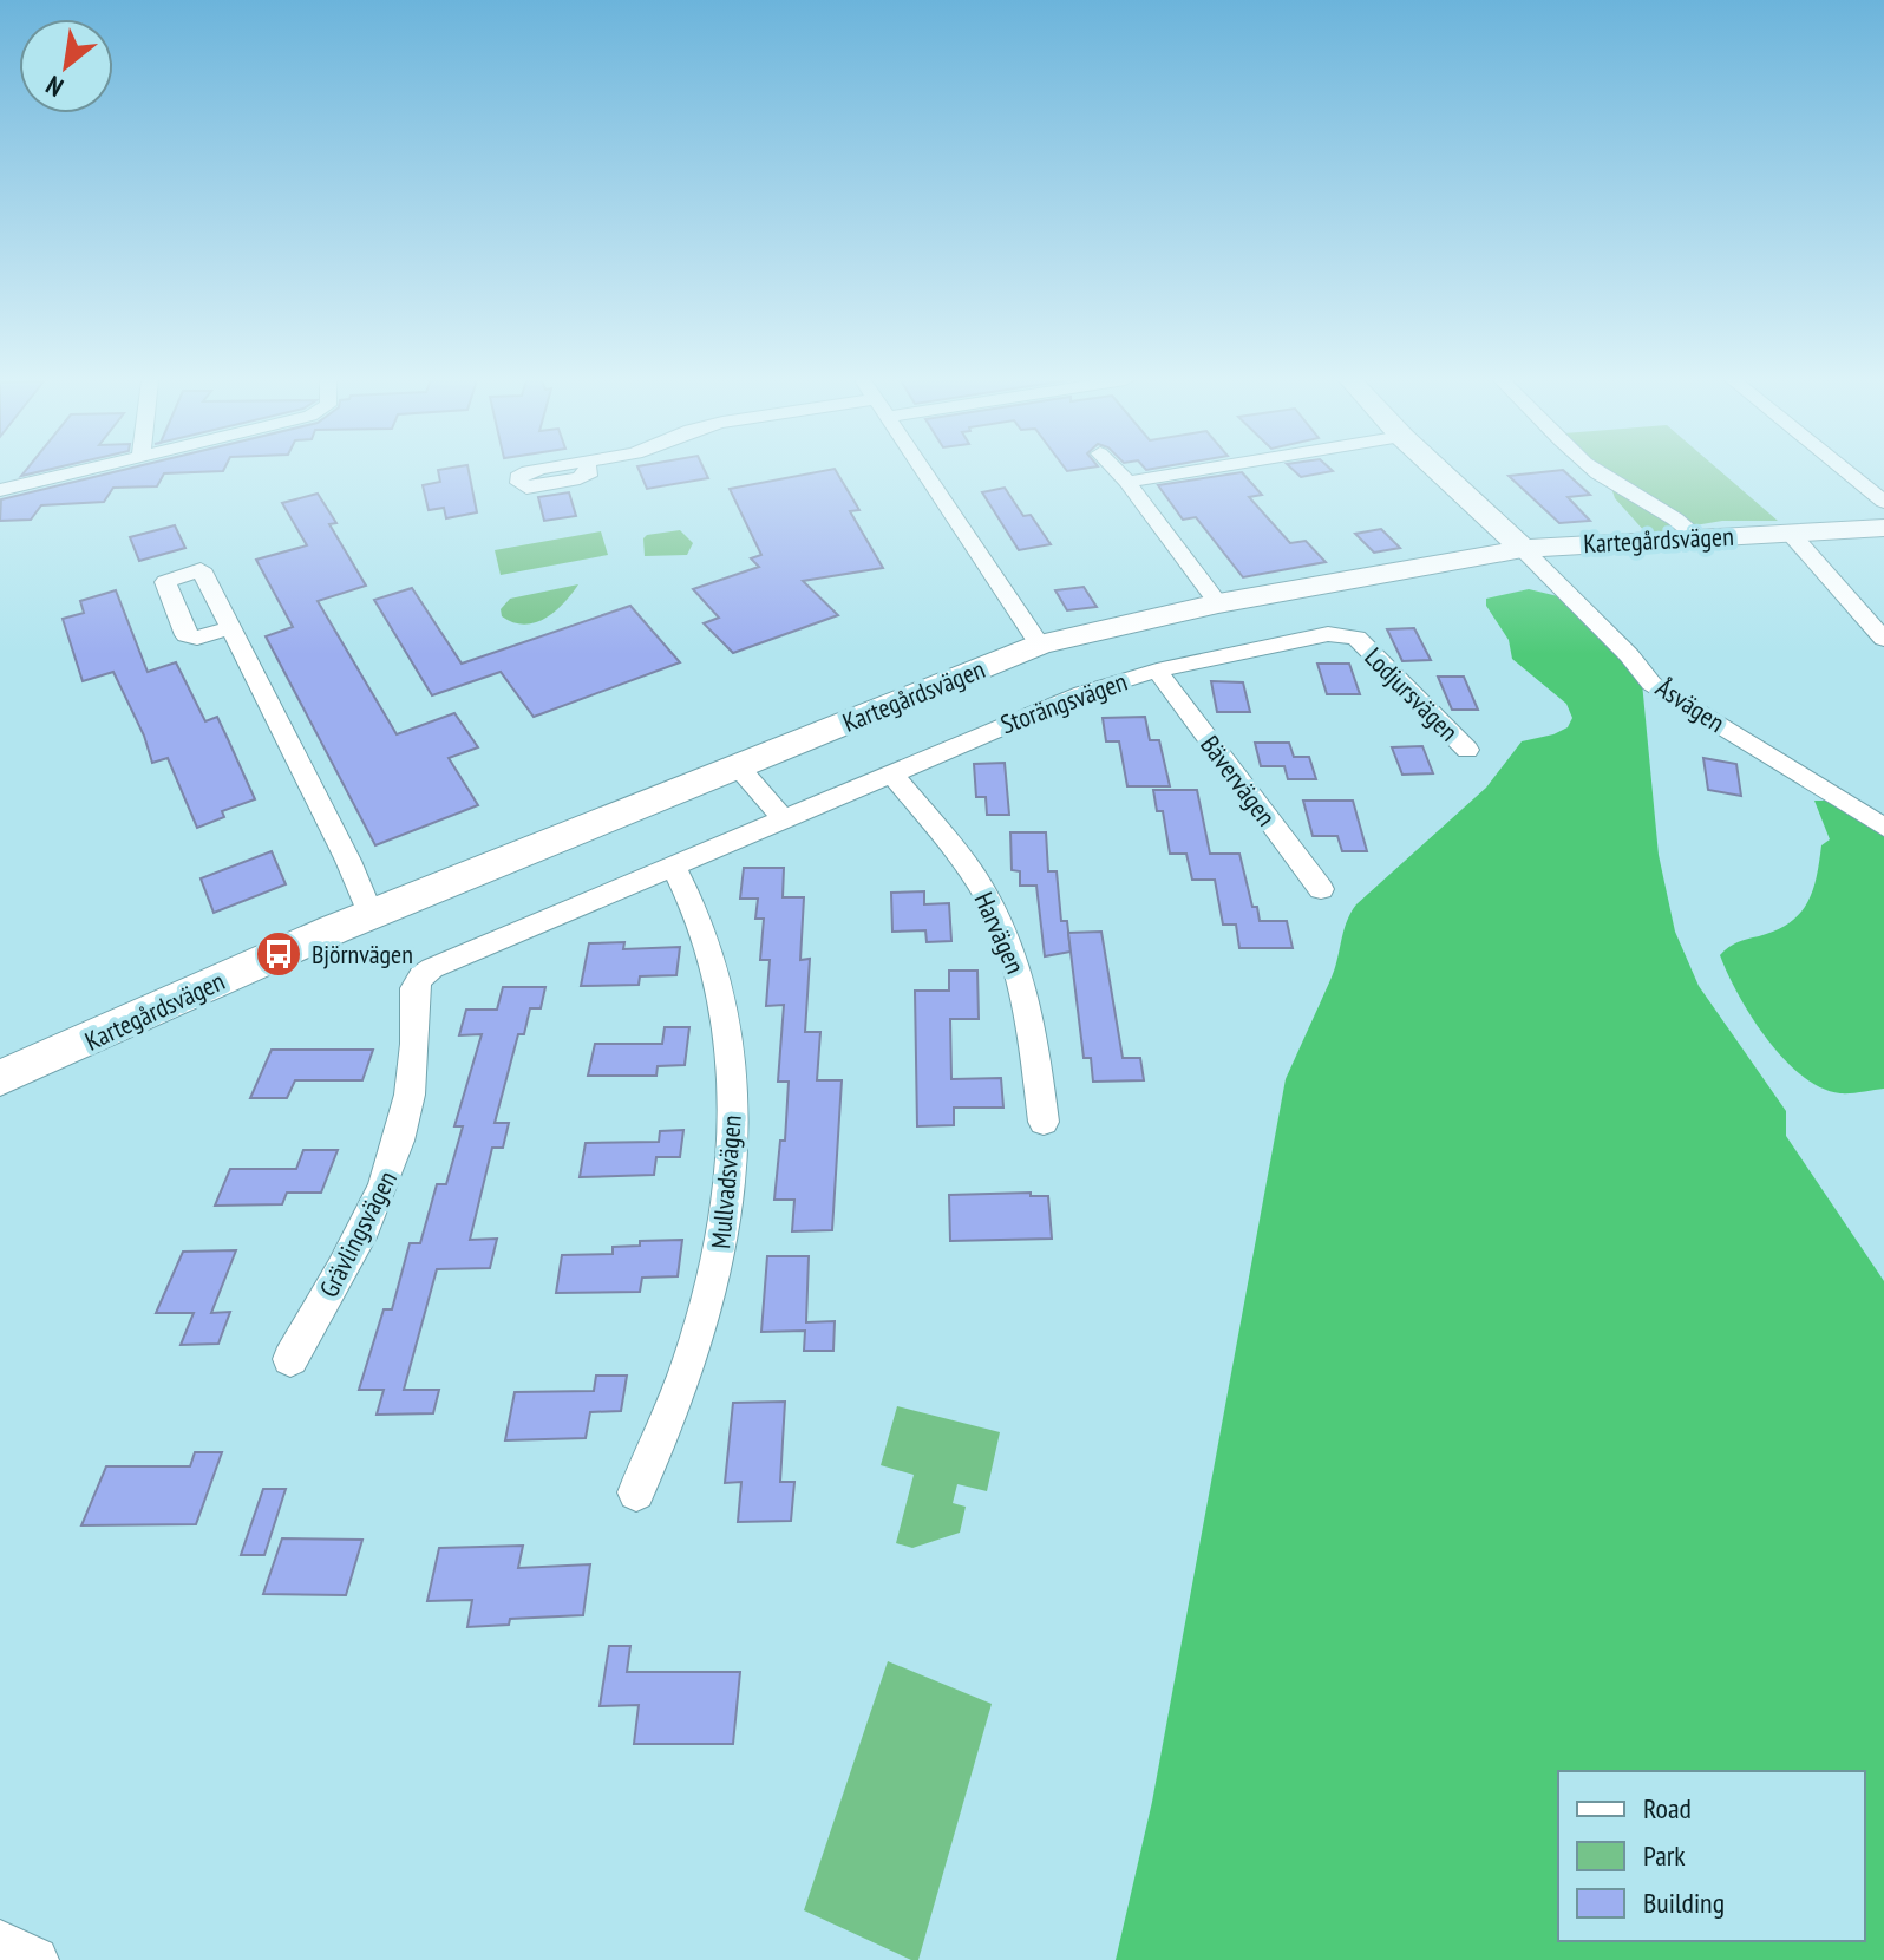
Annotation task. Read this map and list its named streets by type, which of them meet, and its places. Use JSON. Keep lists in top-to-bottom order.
{
  "streets": {
    "street": [
      "Kartegårdsvägen",
      "Lodjursvägen",
      "Storängsvägen",
      "Åsvägen",
      "Bävervägen",
      "Harvägen",
      "Mullvadsvägen",
      "Grävlingsvägen"
    ]
  },
  "crossings": [
    ["Kartegårdsvägen", "Åsvägen"],
    ["Lodjursvägen", "Storängsvägen"],
    ["Storängsvägen", "Bävervägen"],
    ["Storängsvägen", "Harvägen"],
    ["Storängsvägen", "Mullvadsvägen"],
    ["Storängsvägen", "Grävlingsvägen"]
  ],
  "places": {
    "bus stop": ["Björnvägen"]
  },
  "legend": ["Road", "Park", "Building"],
  "north": "bottom left"
}
